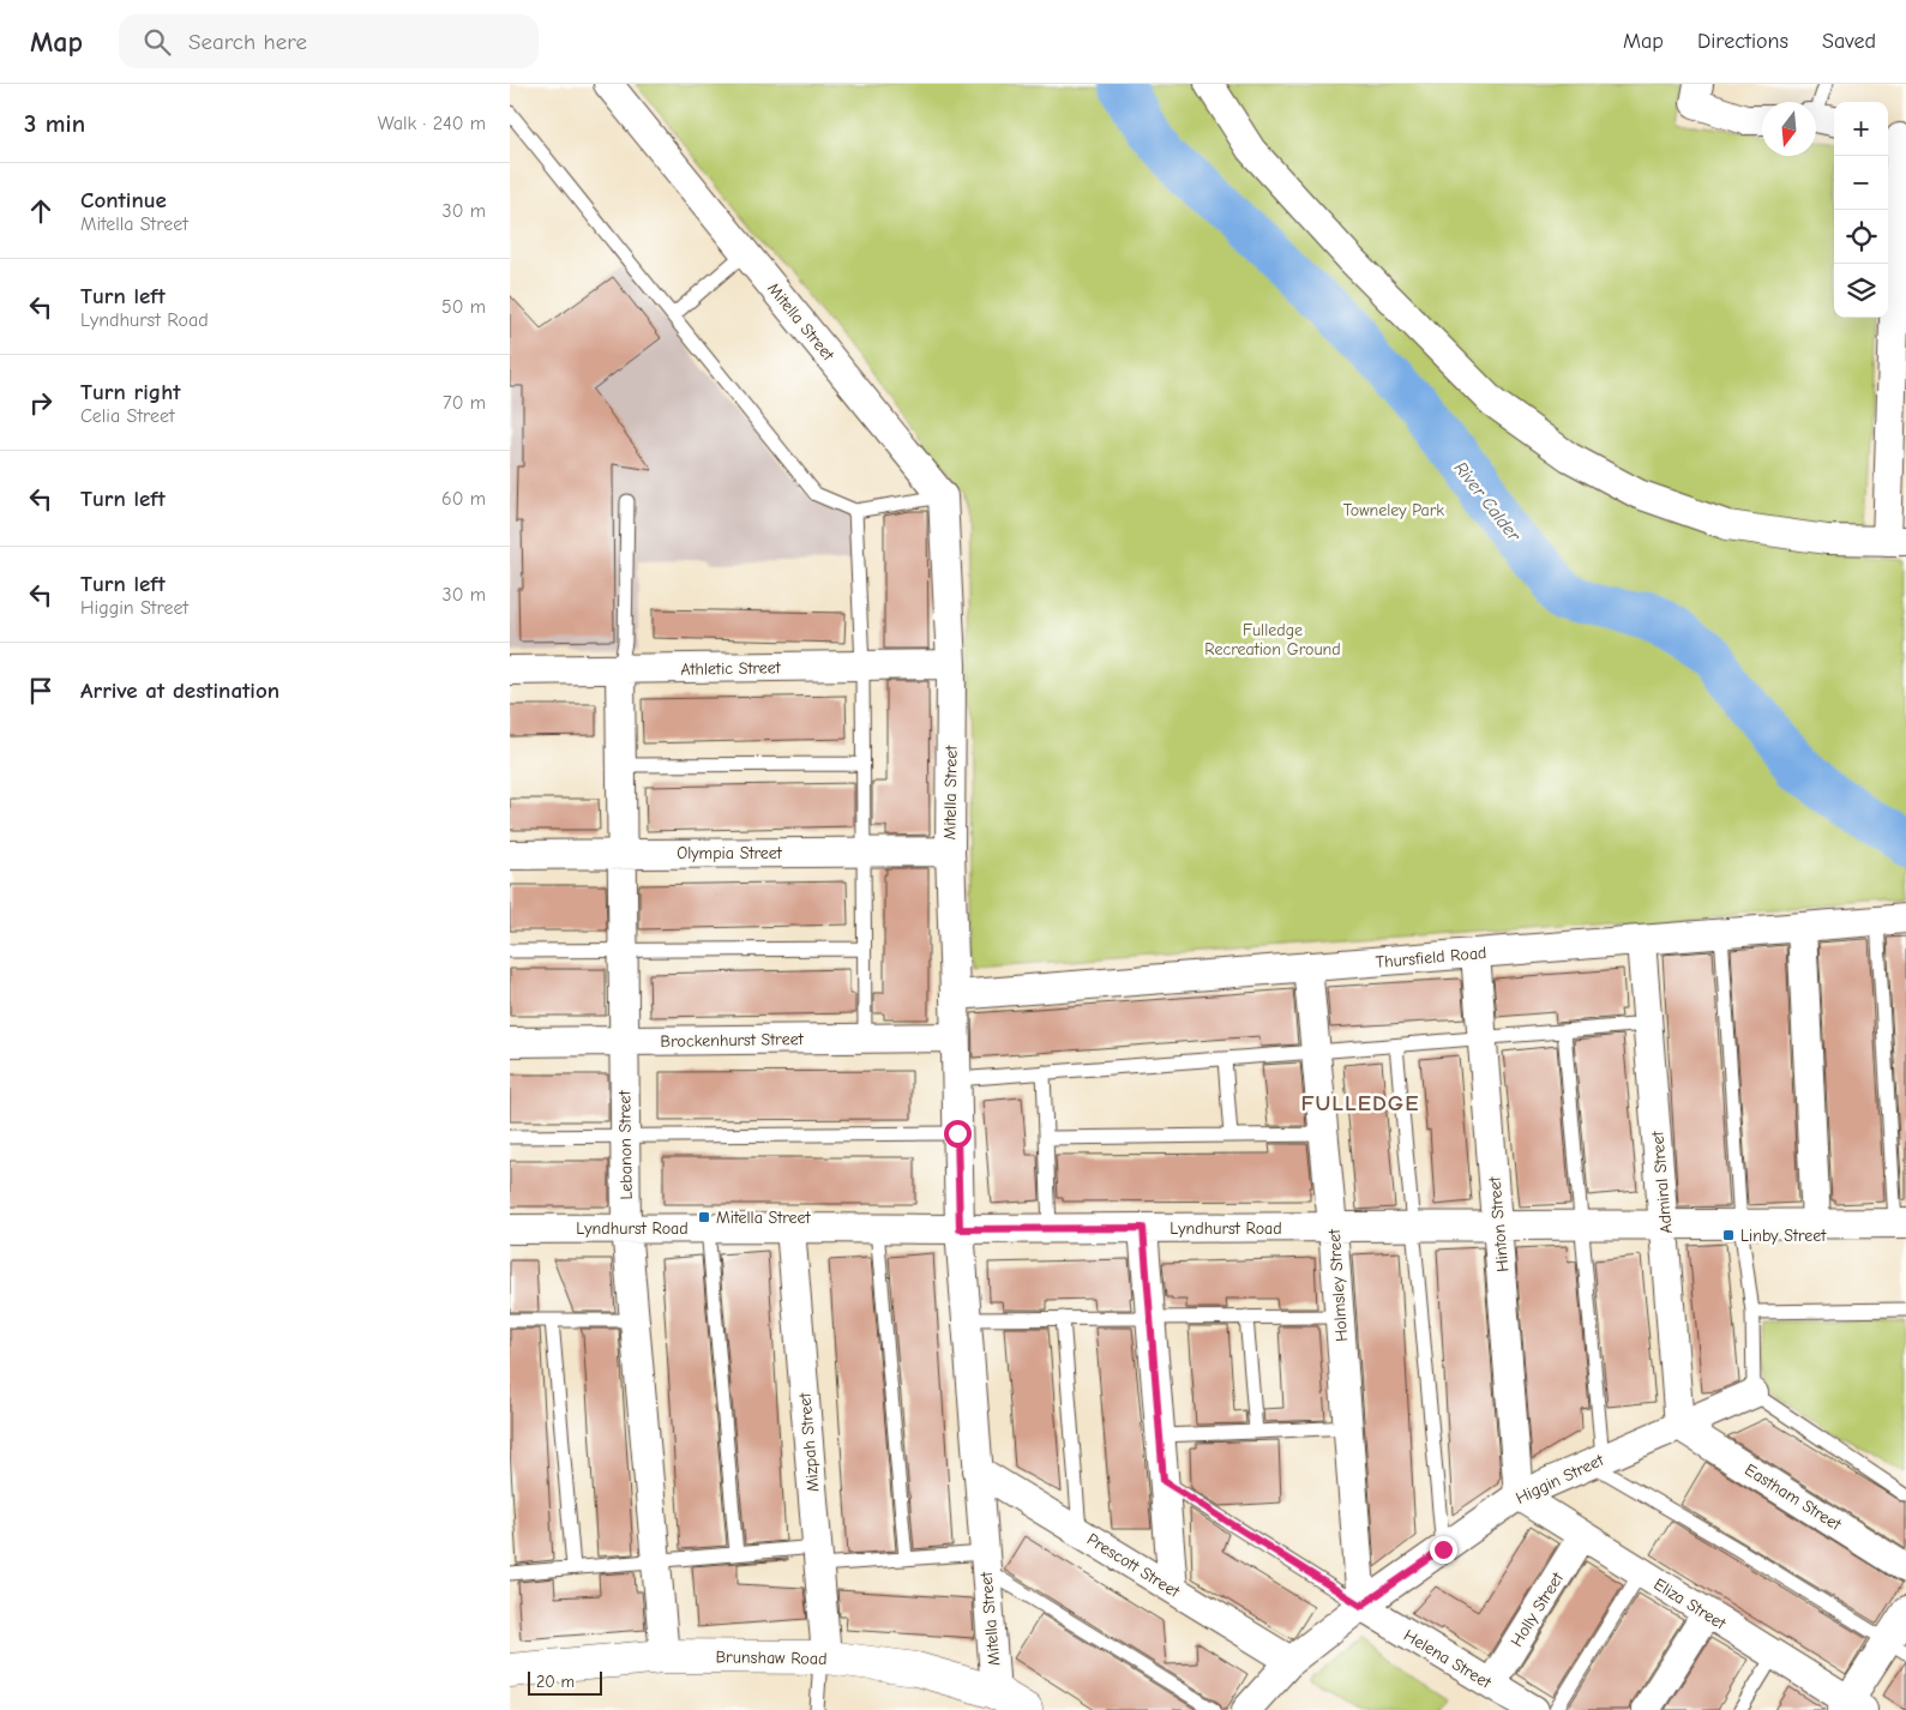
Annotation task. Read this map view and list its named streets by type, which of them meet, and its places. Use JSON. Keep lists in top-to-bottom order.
{
  "streets": {
    "street": [
      "Mitella Street",
      "Athletic Street",
      "Olympia Street",
      "Thursfield Road",
      "Brockenhurst Street",
      "Lebanon Street",
      "Admiral Street",
      "Hinton Street",
      "Lyndhurst Road",
      "Holmsley Street",
      "Mizpah Street",
      "Higgin Street",
      "Eastham Street",
      "Prescott Street",
      "Eliza Street",
      "Holly Street",
      "Brunshaw Road",
      "Helena Street"
    ]
  },
  "crossings": [
    ["Mitella Street", "Athletic Street"],
    ["Mitella Street", "Olympia Street"],
    ["Mitella Street", "Thursfield Road"],
    ["Mitella Street", "Brockenhurst Street"],
    ["Mitella Street", "Lyndhurst Road"],
    ["Mitella Street", "Prescott Street"],
    ["Mitella Street", "Brunshaw Road"],
    ["Athletic Street", "Lebanon Street"],
    ["Olympia Street", "Lebanon Street"],
    ["Thursfield Road", "Admiral Street"],
    ["Thursfield Road", "Hinton Street"],
    ["Thursfield Road", "Holmsley Street"],
    ["Brockenhurst Street", "Lebanon Street"],
    ["Lebanon Street", "Lyndhurst Road"],
    ["Lebanon Street", "Brunshaw Road"],
    ["Admiral Street", "Lyndhurst Road"],
    ["Admiral Street", "Higgin Street"],
    ["Admiral Street", "Eastham Street"],
    ["Hinton Street", "Lyndhurst Road"],
    ["Hinton Street", "Higgin Street"],
    ["Hinton Street", "Eliza Street"],
    ["Lyndhurst Road", "Holmsley Street"],
    ["Lyndhurst Road", "Mizpah Street"],
    ["Holmsley Street", "Higgin Street"],
    ["Holmsley Street", "Helena Street"],
    ["Mizpah Street", "Brunshaw Road"],
    ["Higgin Street", "Eastham Street"],
    ["Higgin Street", "Prescott Street"],
    ["Higgin Street", "Eliza Street"],
    ["Higgin Street", "Helena Street"],
    ["Eliza Street", "Holly Street"],
    ["Holly Street", "Helena Street"]
  ],
  "districts": ["FULLEDGE"],
  "water": ["River Calder"],
  "parks": ["Towneley Park", "Fulledge Recreation Ground"],
  "places": {
    "transit": ["Mitella Street", "Linby Street"]
  },
  "scale_bar": "20 m",
  "north": "bottom",
  "page": {
    "header": "Map",
    "search": "Search here",
    "nav": ["Map", "Directions", "Saved"],
    "heading": ["3 min", "Walk · 240 m"],
    "map_buttons": ["+", "−"],
    "list": [
      ["Continue", "Mitella Street", "30 m"],
      ["Turn left", "Lyndhurst Road", "50 m"],
      ["Turn right", "Celia Street", "70 m"],
      ["Turn left", "60 m"],
      ["Turn left", "Higgin Street", "30 m"],
      "Arrive at destination"
    ],
    "scale": "20 m"
  }
}
